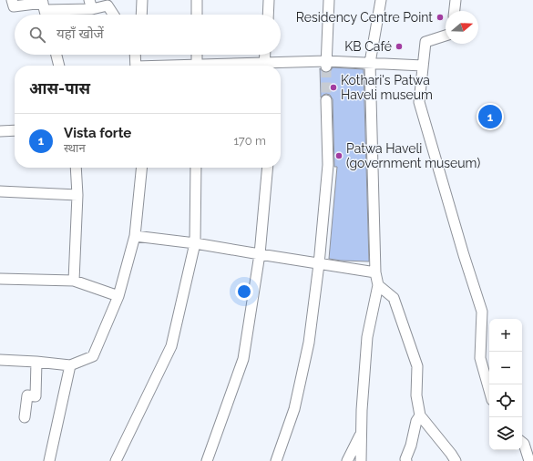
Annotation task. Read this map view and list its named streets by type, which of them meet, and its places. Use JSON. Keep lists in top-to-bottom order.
{
  "places": [
    "Residency Centre Point",
    "KB Café",
    "Kothari's Patwa Haveli museum",
    "Patwa Haveli (government museum)"
  ],
  "north": "right",
  "page": {
    "search": "यहाँ खोजें",
    "heading": "आस-पास",
    "pins": "1",
    "list": [
      {
        "mark": "1",
        "name": "Vista forte",
        "note": "स्थान",
        "value": "170 m"
      }
    ],
    "map_buttons": ["+", "−"]
  }
}
